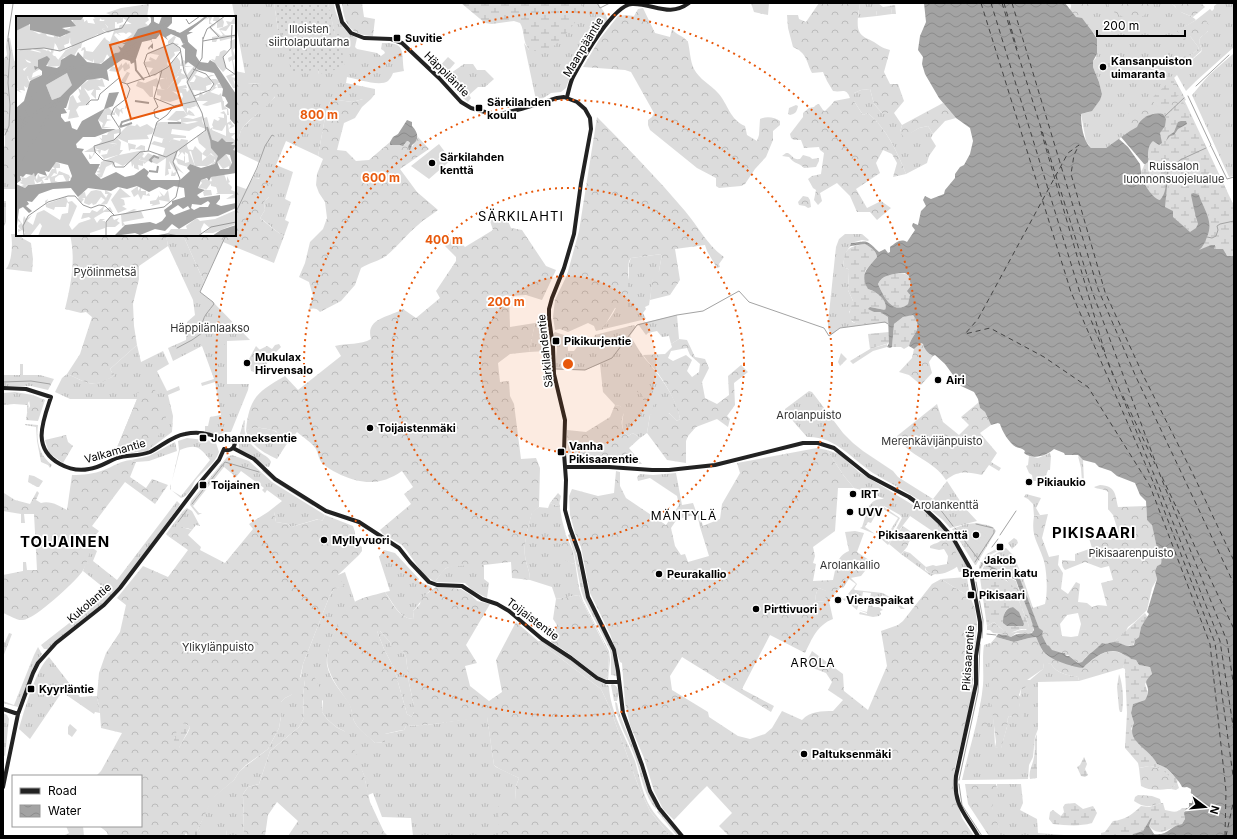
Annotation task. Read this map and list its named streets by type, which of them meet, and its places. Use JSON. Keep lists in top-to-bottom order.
{
  "streets": {
    "street": [
      "Maanpääntie",
      "Häppiläntie",
      "Särkilahdentie",
      "Valkamantie",
      "Kukolantie",
      "Toijaistentie",
      "Pikisaarentie"
    ]
  },
  "crossings": [
    ["Maanpääntie", "Häppiläntie"],
    ["Maanpääntie", "Särkilahdentie"],
    ["Häppiläntie", "Särkilahdentie"],
    ["Särkilahdentie", "Toijaistentie"],
    ["Särkilahdentie", "Pikisaarentie"],
    ["Valkamantie", "Kukolantie"],
    ["Valkamantie", "Toijaistentie"],
    ["Kukolantie", "Toijaistentie"]
  ],
  "districts": [
    "SÄRKILAHTI",
    "MÄNTYLÄ",
    "PIKISAARI",
    "TOIJAINEN",
    "AROLA"
  ],
  "parks": [
    "Illoisten siirtolapuutarha",
    "Ruissalon luonnonsuojelualue",
    "Pyölinmetsä",
    "Häppilänlaakso",
    "Arolanpuisto",
    "Merenkävijänpuisto",
    "Arolankenttä",
    "Pikisaarenpuisto",
    "Arolankallio",
    "Ylikylänpuisto"
  ],
  "places": {
    "transit": [
      "Suvitie",
      "Särkilahden koulu",
      "Pikikurjentie",
      "Johanneksentie",
      "Vanha Pikisaarentie",
      "Toijainen",
      "Jakob Bremerin katu",
      "Pikisaari",
      "Kyyrläntie"
    ],
    "other": [
      "Kansanpuiston uimaranta",
      "Särkilahden kenttä",
      "Mukulax Hirvensalo",
      "Airi",
      "Toijaistenmäki",
      "Pikiaukio",
      "IRT",
      "UVV",
      "Pikisaarenkenttä",
      "Myllyvuori",
      "Peurakallio",
      "Vieraspaikat",
      "Pirttivuori",
      "Paltuksenmäki"
    ]
  },
  "legend": ["Road", "Water"],
  "scale_bar": "200 m",
  "north": "right",
  "rings": [
    "800 m",
    "600 m",
    "400 m",
    "200 m"
  ]
}
